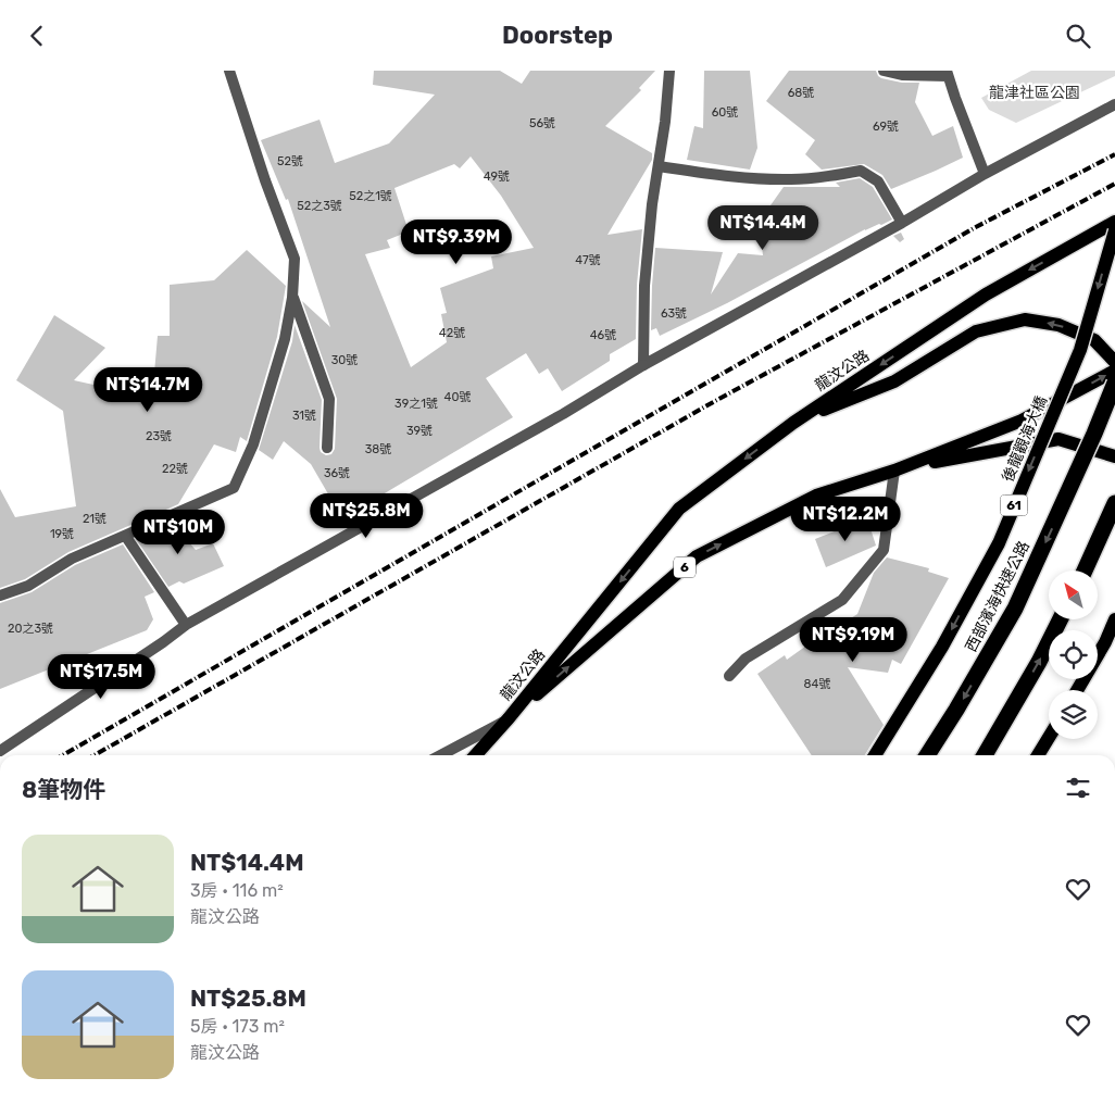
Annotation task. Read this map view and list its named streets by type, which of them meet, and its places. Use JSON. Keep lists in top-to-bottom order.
{
  "streets": {
    "highway": ["西部濱海快速公路"],
    "main road": [
      "龍汶公路",
      "後龍觀海大橋",
      "61",
      "6"
    ]
  },
  "one_way": ["後龍觀海大橋"],
  "parks": ["龍津社區公園"],
  "house_numbers": [
    "68號",
    "60號",
    "56號",
    "69號",
    "52號",
    "49號",
    "52之1號",
    "52之3號",
    "47號",
    "63號",
    "42號",
    "46號",
    "30號",
    "40號",
    "39之1號",
    "31號",
    "39號",
    "23號",
    "38號",
    "22號",
    "36號",
    "21號",
    "19號",
    "20之3號",
    "84號"
  ],
  "north": "top left",
  "page": {
    "header": "Doorstep",
    "price": [
      "NT$14.4M",
      "NT$9.39M",
      "NT$14.7M",
      "NT$25.8M",
      "NT$12.2M",
      "NT$10M",
      "NT$9.19M",
      "NT$17.5M"
    ],
    "heading": "8筆物件",
    "list": [
      {
        "name": "NT$14.4M",
        "note": "3房 · 116 m² · 龍汶公路"
      },
      {
        "name": "NT$25.8M",
        "note": "5房 · 173 m² · 龍汶公路"
      }
    ]
  }
}
